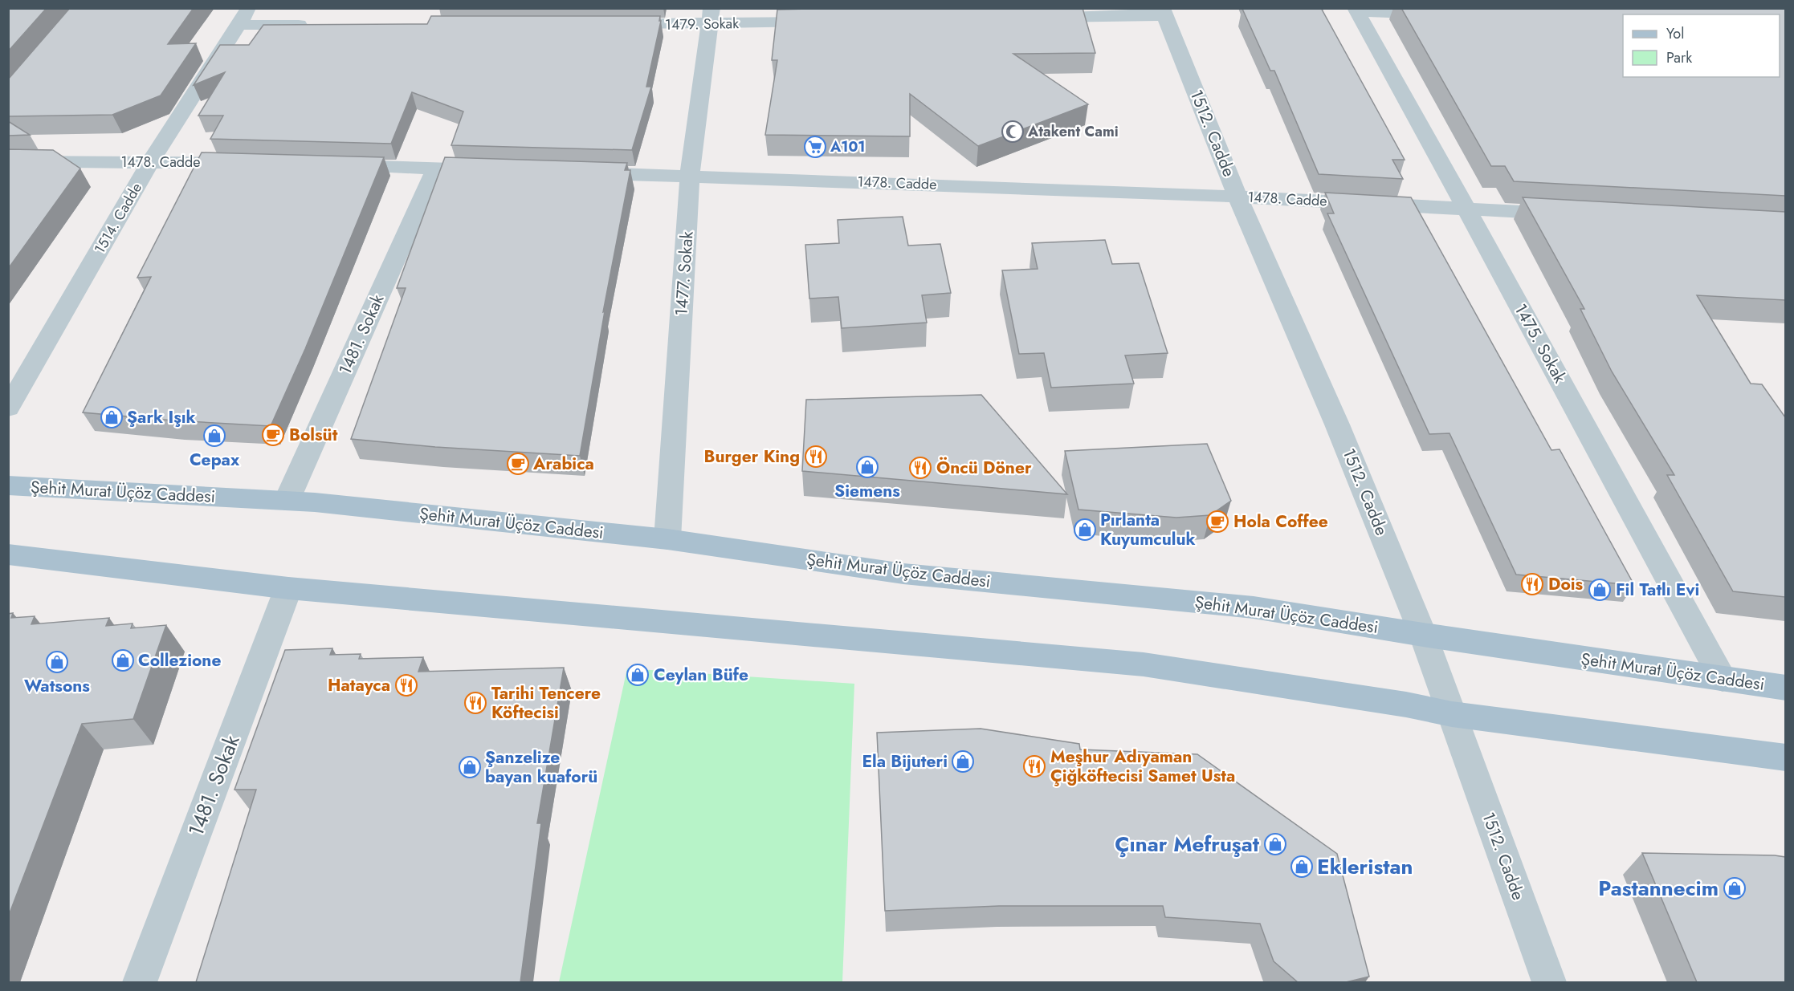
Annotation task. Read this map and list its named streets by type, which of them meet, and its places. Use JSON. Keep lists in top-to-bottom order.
{
  "streets": {
    "main road": ["Şehit Murat Üçöz Caddesi"],
    "street": [
      "1479. Sokak",
      "1512. Cadde",
      "1478. Cadde",
      "1514. Cadde",
      "1477. Sokak",
      "1481. Sokak",
      "1475. Sokak"
    ]
  },
  "crossings": [
    ["1479. Sokak", "1477. Sokak"],
    ["1512. Cadde", "1478. Cadde"],
    ["1512. Cadde", "Şehit Murat Üçöz Caddesi"],
    ["1478. Cadde", "1514. Cadde"],
    ["1478. Cadde", "1477. Sokak"],
    ["1478. Cadde", "1475. Sokak"],
    ["1477. Sokak", "Şehit Murat Üçöz Caddesi"],
    ["1481. Sokak", "Şehit Murat Üçöz Caddesi"],
    ["1475. Sokak", "Şehit Murat Üçöz Caddesi"]
  ],
  "places": {
    "mosque": ["Atakent Cami"],
    "supermarket": ["A101"],
    "shop": [
      "Şark Işık",
      "Cepax",
      "Siemens",
      "Pırlanta Kuyumculuk",
      "Fil Tatlı Evi",
      "Collezione",
      "Watsons",
      "Ceylan Büfe",
      "Ela Bijuteri",
      "Şanzelize bayan kuaforü",
      "Çınar Mefruşat",
      "Ekleristan",
      "Pastannecim"
    ],
    "cafe": ["Bolsüt", "Arabica", "Hola Coffee"],
    "restaurant": [
      "Burger King",
      "Öncü Döner",
      "Dois",
      "Hatayca",
      "Tarihi Tencere Köftecisi",
      "Meşhur Adıyaman Çiğköftecisi Samet Usta"
    ]
  },
  "legend": ["Yol", "Park"]
}
